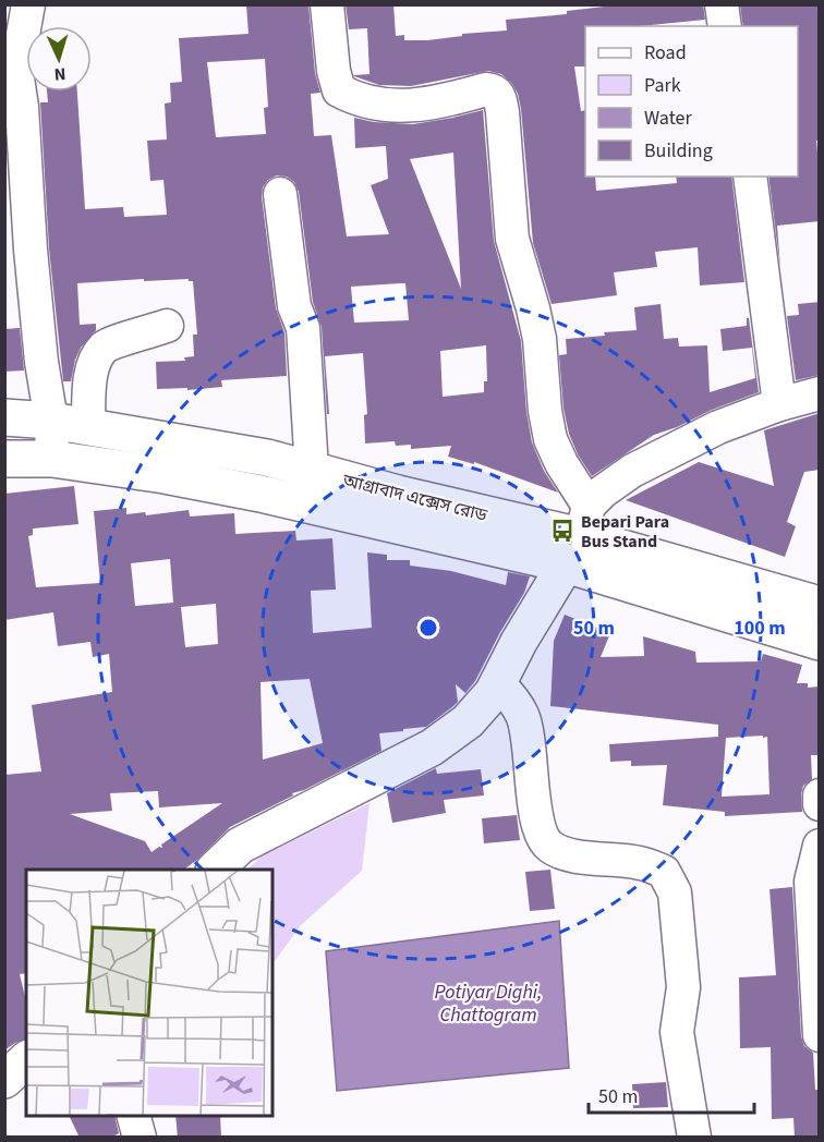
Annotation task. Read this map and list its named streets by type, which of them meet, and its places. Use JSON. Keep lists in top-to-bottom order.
{
  "streets": {
    "main road": ["আগ্রাবাদ এক্সেস রোড"]
  },
  "water": ["Potiyar Dighi, Chattogram"],
  "places": {
    "bus stop": ["Bepari Para Bus Stand"]
  },
  "legend": [
    "Road",
    "Park",
    "Water",
    "Building"
  ],
  "scale_bar": "50 m",
  "north": "bottom",
  "rings": ["50 m", "100 m"]
}
